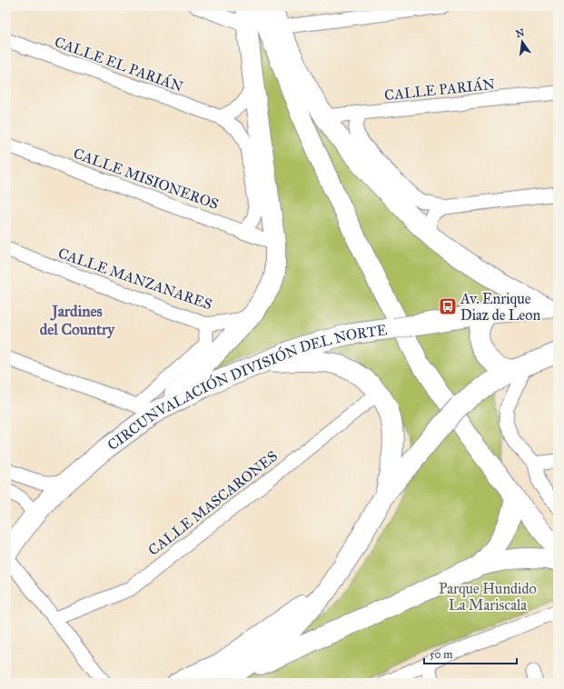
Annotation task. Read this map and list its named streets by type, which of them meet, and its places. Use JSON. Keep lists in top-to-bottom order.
{
  "streets": {
    "main road": ["CIRCUNVALACIÓN DIVISIÓN DEL NORTE"],
    "street": [
      "CALLE EL PARIÁN",
      "CALLE PARIÁN",
      "CALLE MISIONEROS",
      "CALLE MANZANARES",
      "CALLE MASCARONES"
    ]
  },
  "crossings": [
    ["CALLE EL PARIÁN", "CALLE MISIONEROS"]
  ],
  "districts": ["Jardines del Country"],
  "parks": ["Parque Hundido La Mariscala"],
  "places": {
    "bus stop": ["Av. Enrique Diaz de Leon"]
  },
  "scale_bar": "50 m",
  "north": "top"
}
